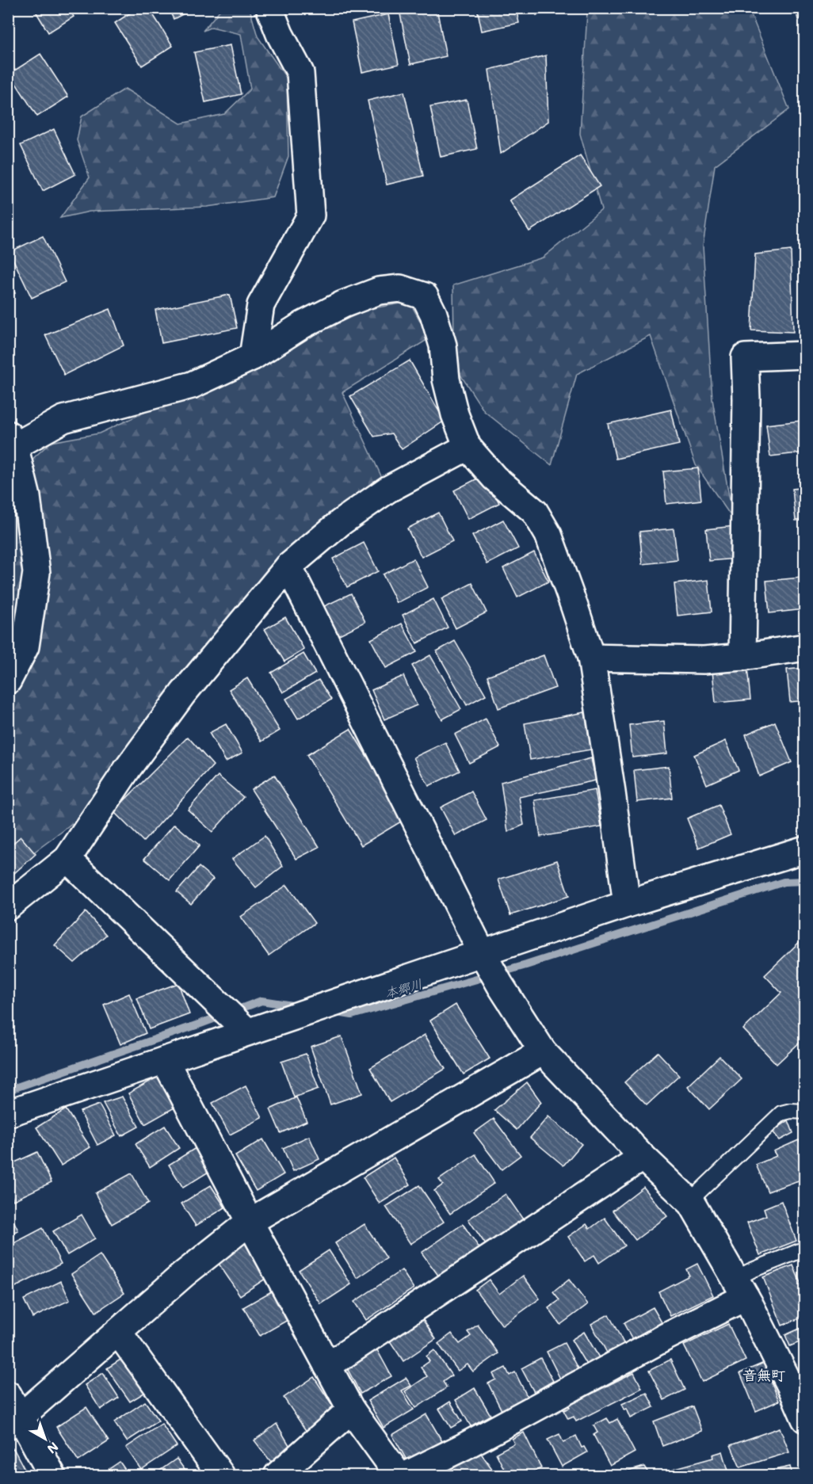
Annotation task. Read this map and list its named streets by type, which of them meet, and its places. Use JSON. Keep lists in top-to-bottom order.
{
  "districts": ["音無町"],
  "water": ["本郷川"],
  "north": "bottom right"
}
